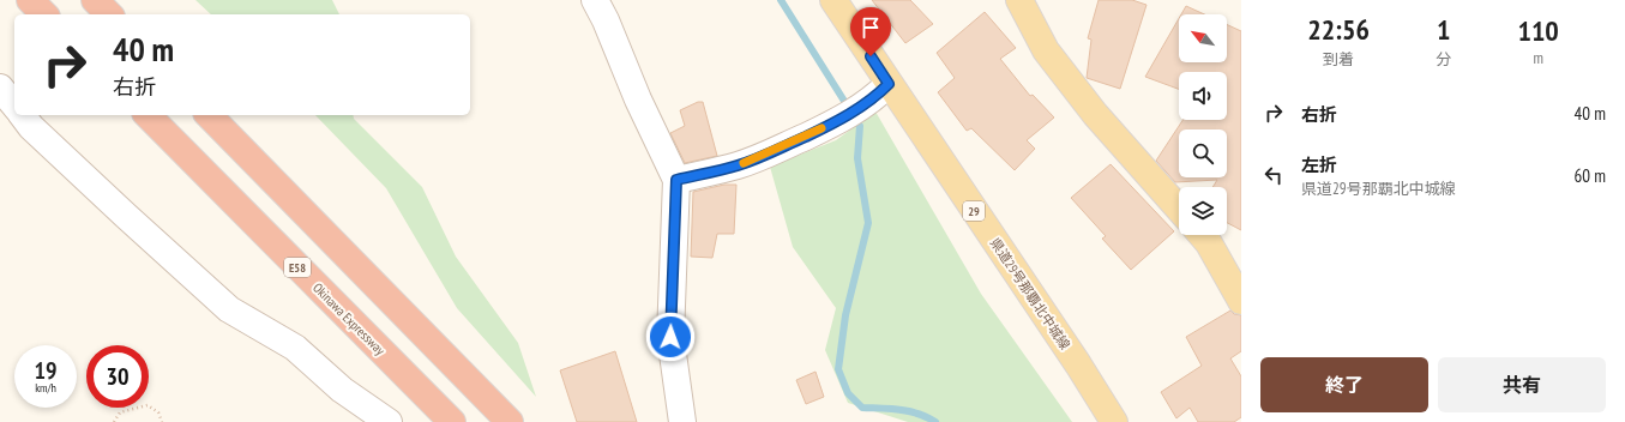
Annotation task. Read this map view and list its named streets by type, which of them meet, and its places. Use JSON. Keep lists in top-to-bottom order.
{
  "streets": {
    "highway": ["E58", "Okinawa Expressway"],
    "main road": ["29", "県道29号那覇北中城線"]
  },
  "north": "top left",
  "page": {
    "eta": [
      "22:56",
      "到着",
      "1",
      "分",
      "110",
      "m"
    ],
    "turn": ["40 m", "右折"],
    "list": [
      {
        "name": "右折",
        "value": "40 m"
      },
      {
        "name": "左折",
        "note": "県道29号那覇北中城線",
        "value": "60 m"
      }
    ],
    "speed": "19 km/h",
    "limit": "30",
    "buttons": ["終了", "共有"]
  }
}
